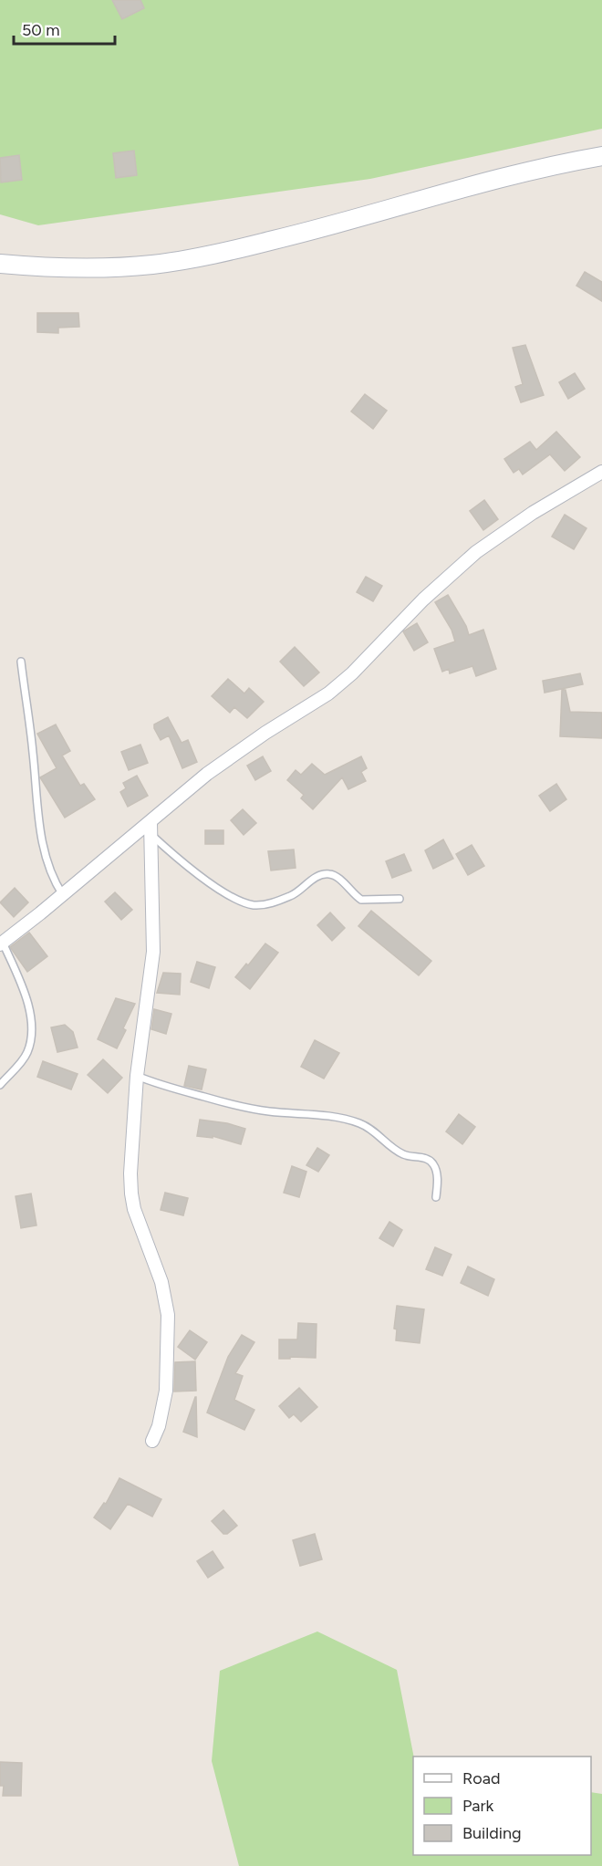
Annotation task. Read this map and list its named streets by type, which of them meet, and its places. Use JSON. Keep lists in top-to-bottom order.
{
  "legend": ["Road", "Park", "Building"],
  "scale_bar": "50 m"
}
